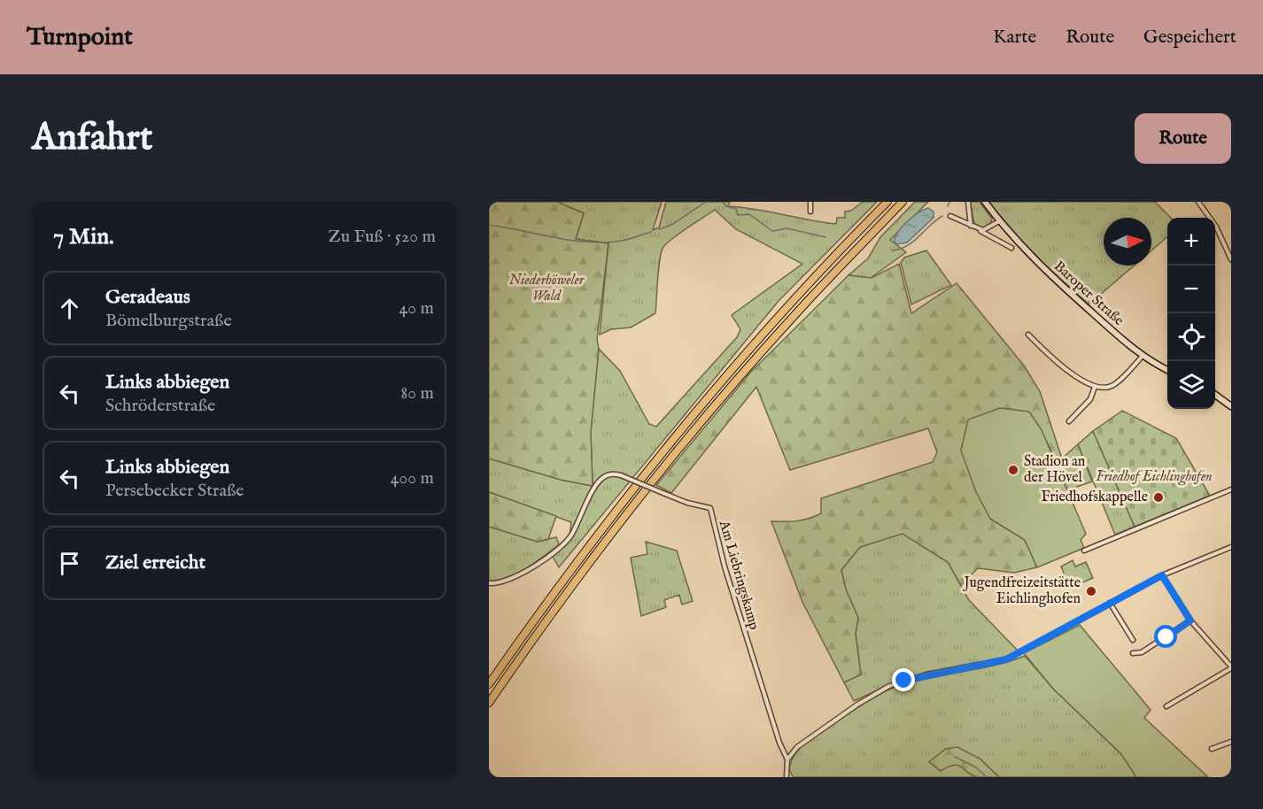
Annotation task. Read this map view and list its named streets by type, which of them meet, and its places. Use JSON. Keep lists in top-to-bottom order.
{
  "streets": {
    "main road": ["Baroper Straße"],
    "street": ["Am Liebringskamp"]
  },
  "parks": ["Niederhöweler Wald", "Friedhof Eichlinghofen"],
  "places": ["Stadion an der Hövel", "Friedhofskappelle", "Jugendfreizeitstätte Eichlinghofen"],
  "north": "right",
  "page": {
    "header": "Turnpoint",
    "nav": ["Karte", "Route", "Gespeichert"],
    "buttons": "Route",
    "title": "Anfahrt",
    "heading": ["7 Min.", "Zu Fuß · 520 m"],
    "map_buttons": ["+", "−"],
    "list": [
      ["Geradeaus", "Bömelburgstraße", "40 m"],
      ["Links abbiegen", "Schröderstraße", "80 m"],
      ["Links abbiegen", "Persebecker Straße", "400 m"],
      "Ziel erreicht"
    ]
  }
}
